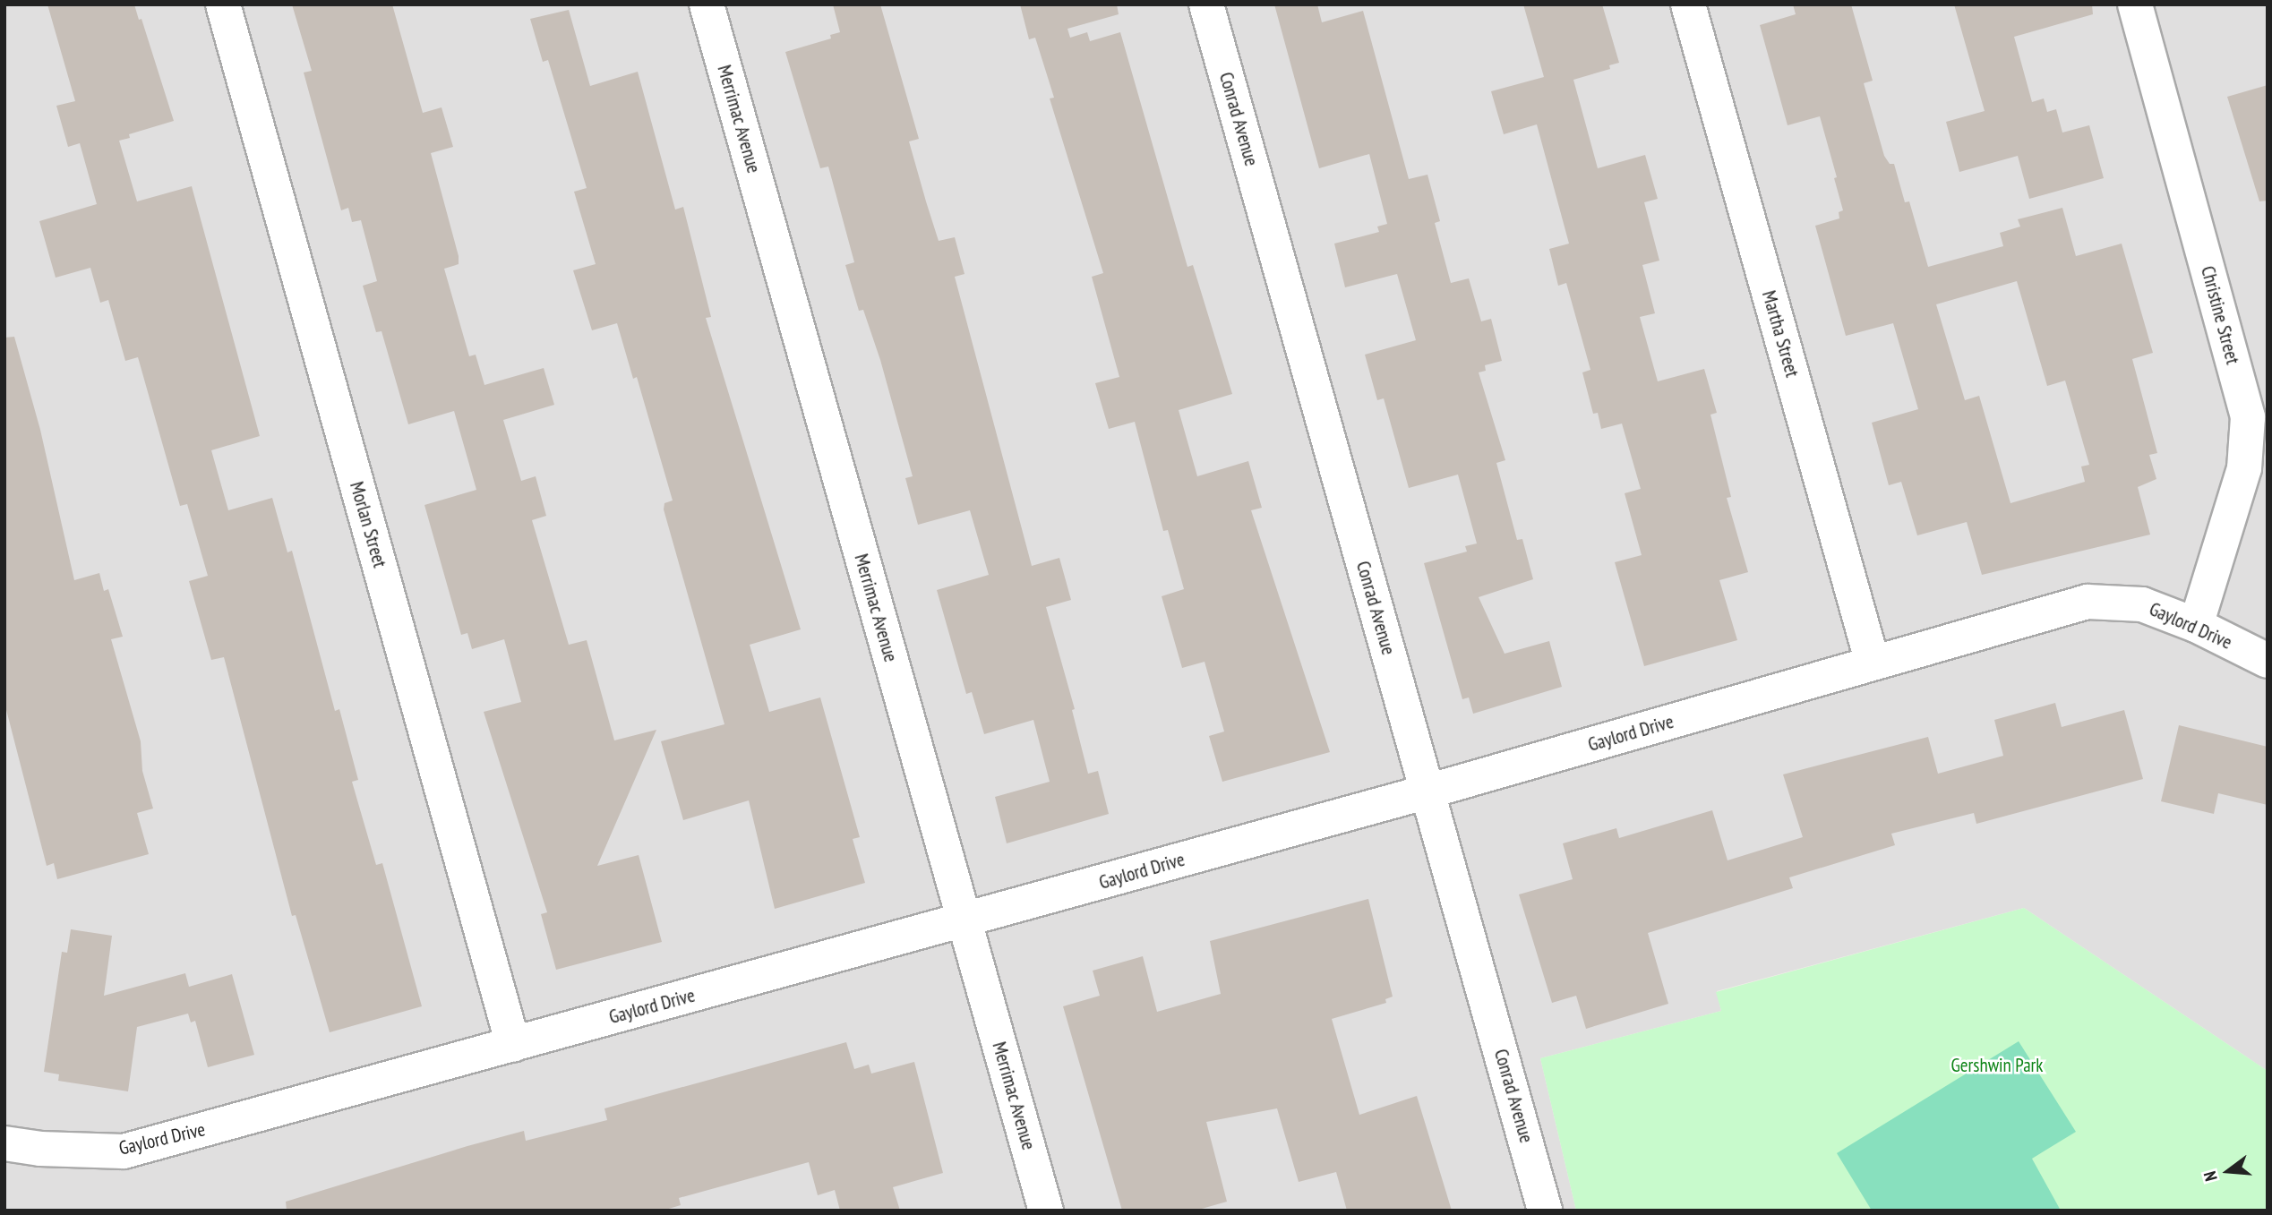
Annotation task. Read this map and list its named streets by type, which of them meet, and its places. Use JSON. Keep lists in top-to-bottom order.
{
  "streets": {
    "street": [
      "Merrimac Avenue",
      "Conrad Avenue",
      "Christine Street",
      "Martha Street",
      "Morlan Street",
      "Gaylord Drive"
    ]
  },
  "crossings": [
    ["Merrimac Avenue", "Gaylord Drive"],
    ["Conrad Avenue", "Gaylord Drive"],
    ["Christine Street", "Gaylord Drive"],
    ["Martha Street", "Gaylord Drive"],
    ["Morlan Street", "Gaylord Drive"]
  ],
  "parks": ["Gershwin Park"],
  "north": "left"
}
